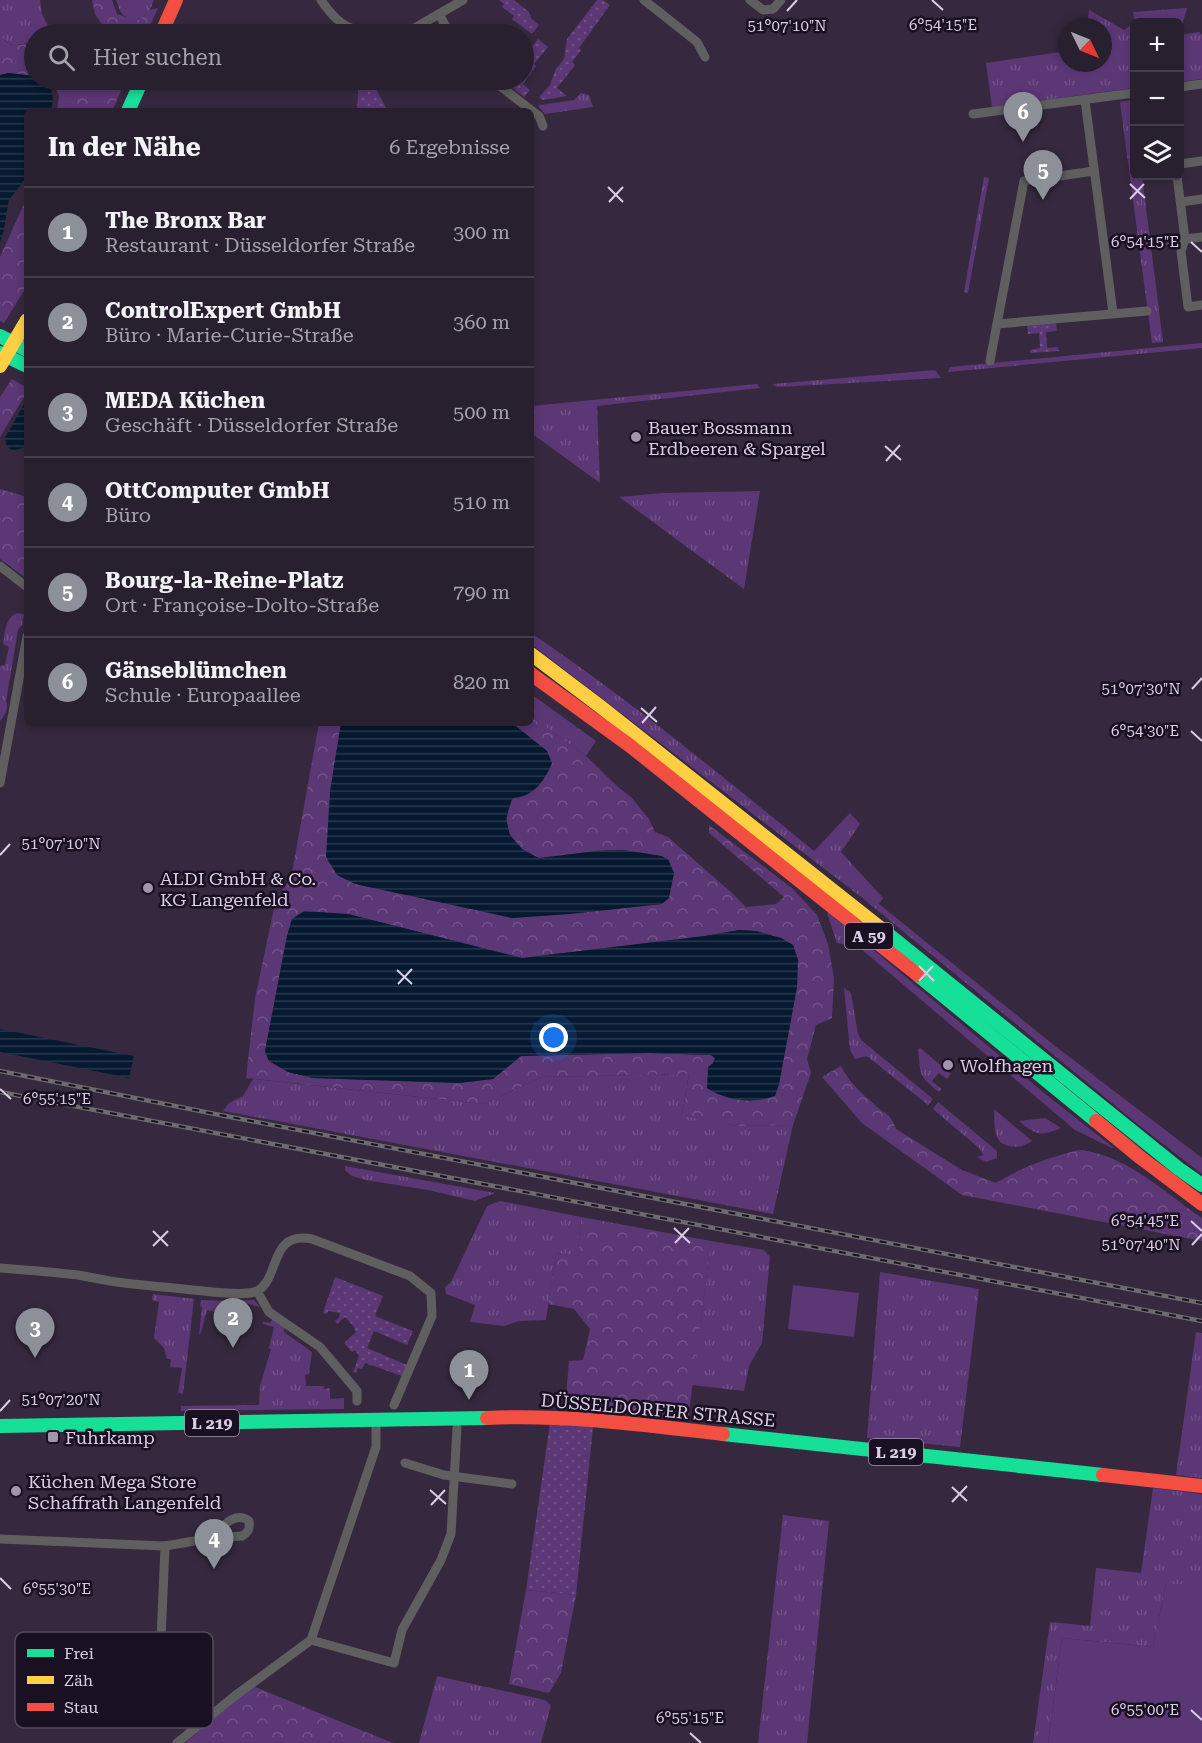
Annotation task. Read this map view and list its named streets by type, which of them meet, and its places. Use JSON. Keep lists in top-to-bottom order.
{
  "streets": {
    "main road": ["A 59", "DÜSSELDORFER STRASSE", "L 219"]
  },
  "places": {
    "other": [
      "Bauer Bossmann Erdbeeren & Spargel",
      "ALDI GmbH & Co. KG Langenfeld",
      "Wolfhagen",
      "Küchen Mega Store Schaffrath Langenfeld"
    ],
    "transit": ["Fuhrkamp"]
  },
  "legend": ["Frei", "Zäh", "Stau"],
  "north": "bottom right",
  "page": {
    "map_buttons": ["+", "−"],
    "search": "Hier suchen",
    "pins": [
      "6",
      "5",
      "2",
      "3",
      "1",
      "4"
    ],
    "heading": ["In der Nähe", "6 Ergebnisse"],
    "list": [
      {
        "mark": "1",
        "name": "The Bronx Bar",
        "note": "Restaurant · Düsseldorfer Straße",
        "value": "300 m"
      },
      {
        "mark": "2",
        "name": "ControlExpert GmbH",
        "note": "Büro · Marie-Curie-Straße",
        "value": "360 m"
      },
      {
        "mark": "3",
        "name": "MEDA Küchen",
        "note": "Geschäft · Düsseldorfer Straße",
        "value": "500 m"
      },
      {
        "mark": "4",
        "name": "OttComputer GmbH",
        "note": "Büro",
        "value": "510 m"
      },
      {
        "mark": "5",
        "name": "Bourg-la-Reine-Platz",
        "note": "Ort · Françoise-Dolto-Straße",
        "value": "790 m"
      },
      {
        "mark": "6",
        "name": "Gänseblümchen",
        "note": "Schule · Europaallee",
        "value": "820 m"
      }
    ]
  },
  "coordinates": [
    "6°54'15\"E",
    "51°07'10\"N",
    "51°07'30\"N",
    "6°54'30\"E",
    "6°55'15\"E",
    "6°54'45\"E",
    "51°07'40\"N",
    "51°07'20\"N",
    "6°55'30\"E",
    "6°55'00\"E"
  ]
}
